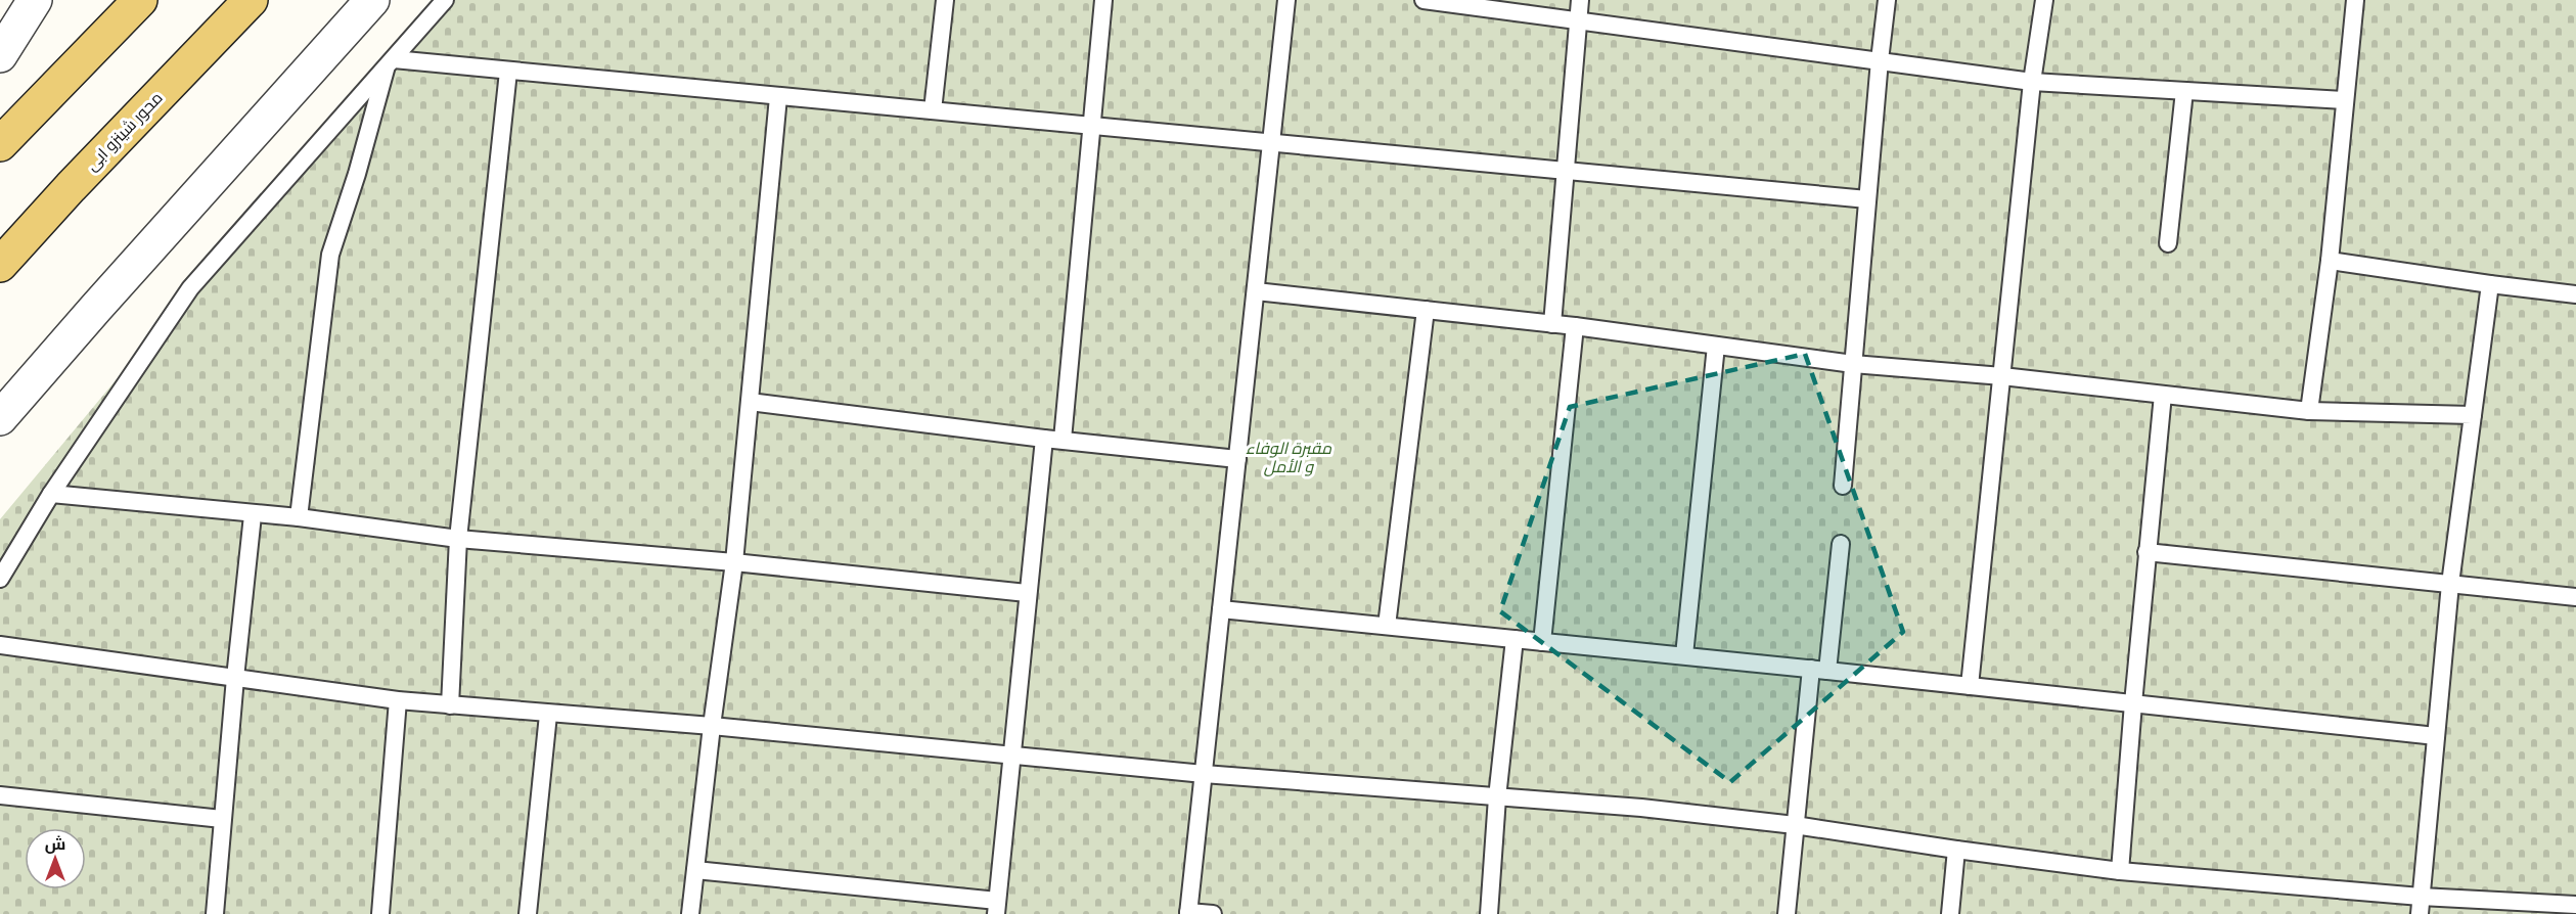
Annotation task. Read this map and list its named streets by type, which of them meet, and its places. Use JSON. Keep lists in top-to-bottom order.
{
  "streets": {
    "main road": ["محور شينزو ابى"]
  },
  "parks": ["مقبرة الوفاء و الأمل"],
  "north": "top"
}
